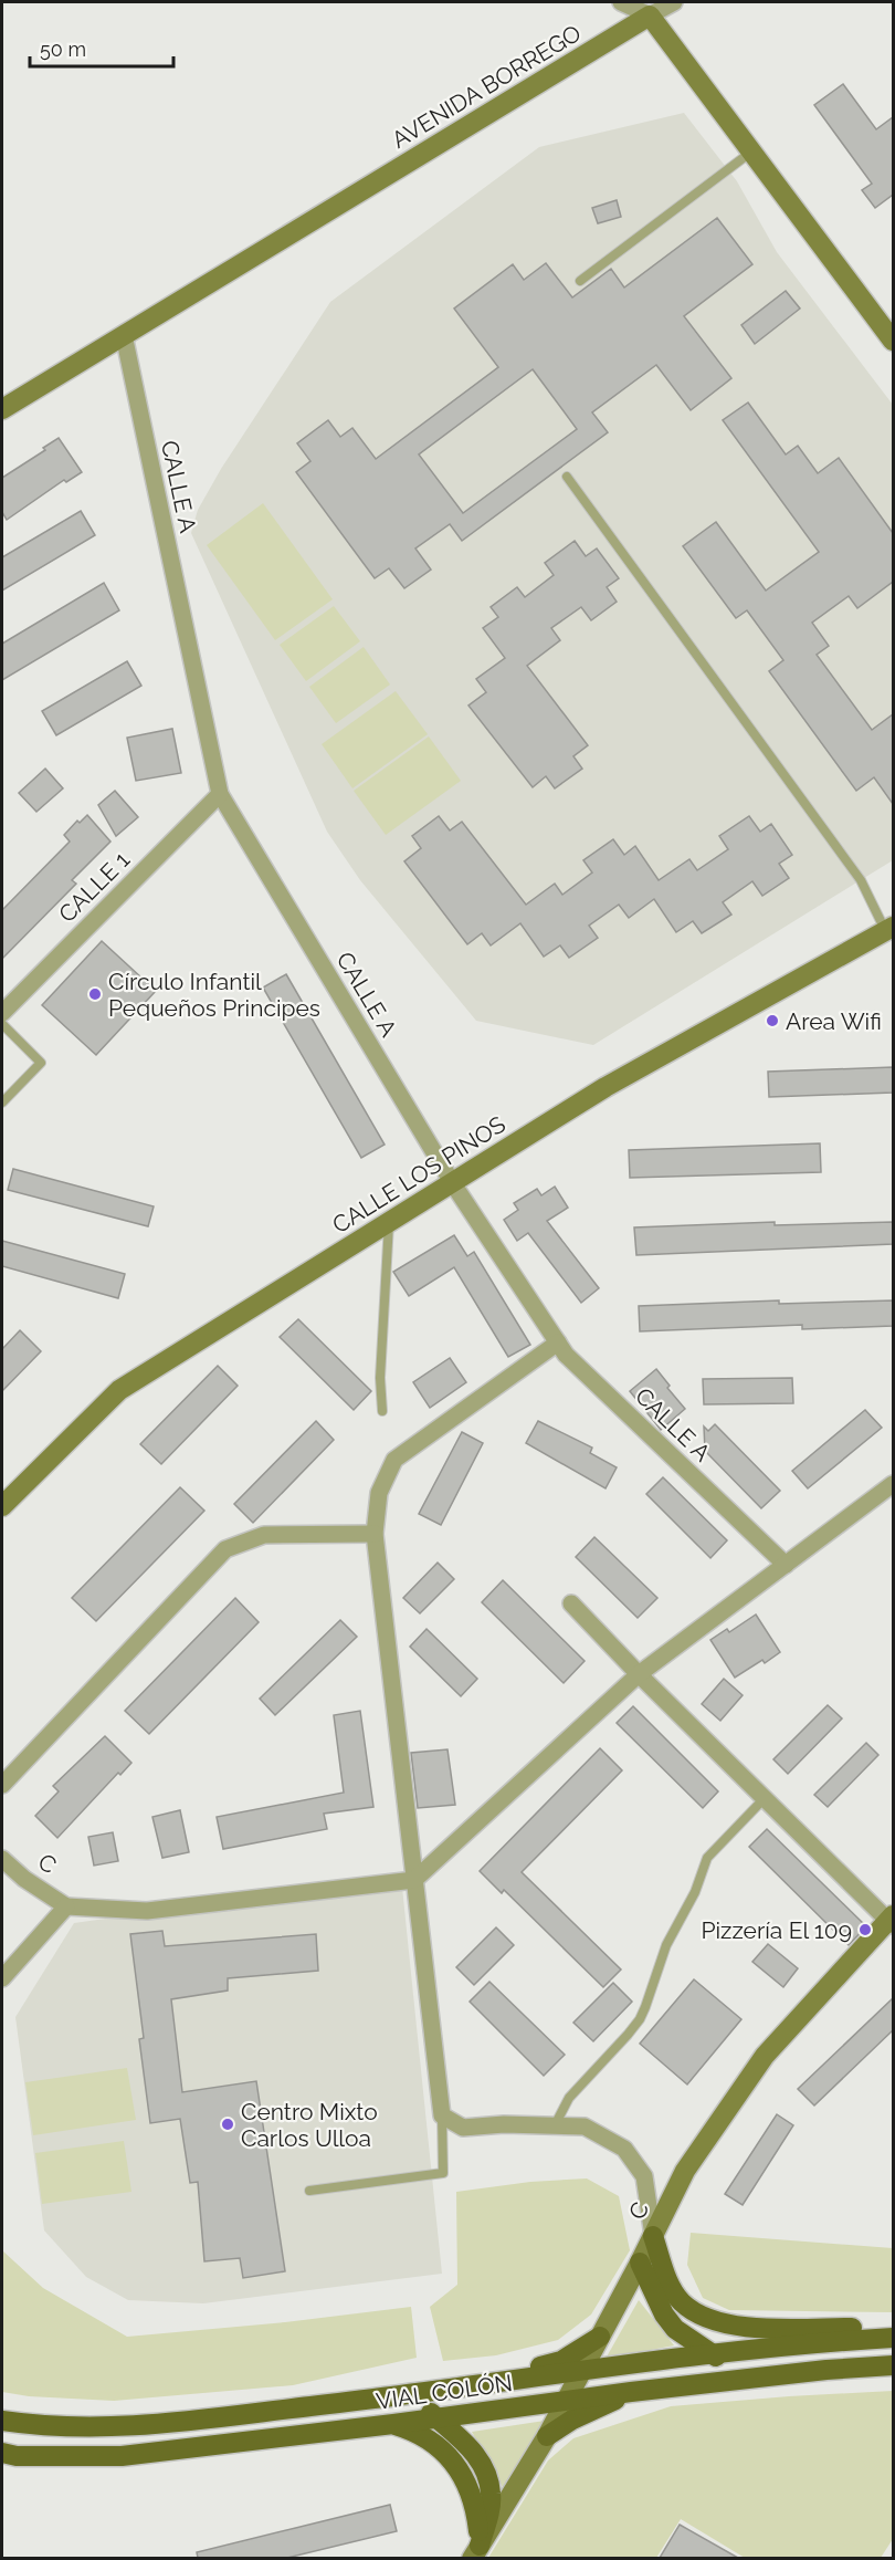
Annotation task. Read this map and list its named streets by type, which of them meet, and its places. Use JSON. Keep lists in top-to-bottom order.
{
  "streets": {
    "main road": ["VIAL COLÓN"],
    "street": [
      "AVENIDA BORREGO",
      "CALLE A",
      "CALLE 1",
      "CALLE LOS PINOS",
      "C"
    ]
  },
  "crossings": [
    ["AVENIDA BORREGO", "CALLE A"],
    ["CALLE A", "CALLE 1"],
    ["CALLE A", "CALLE LOS PINOS"],
    ["C", "VIAL COLÓN"]
  ],
  "places": [
    "Círculo Infantil Pequeños Principes",
    "Area Wifi",
    "Pizzería El 109",
    "Centro Mixto Carlos Ulloa"
  ],
  "scale_bar": "50 m"
}
